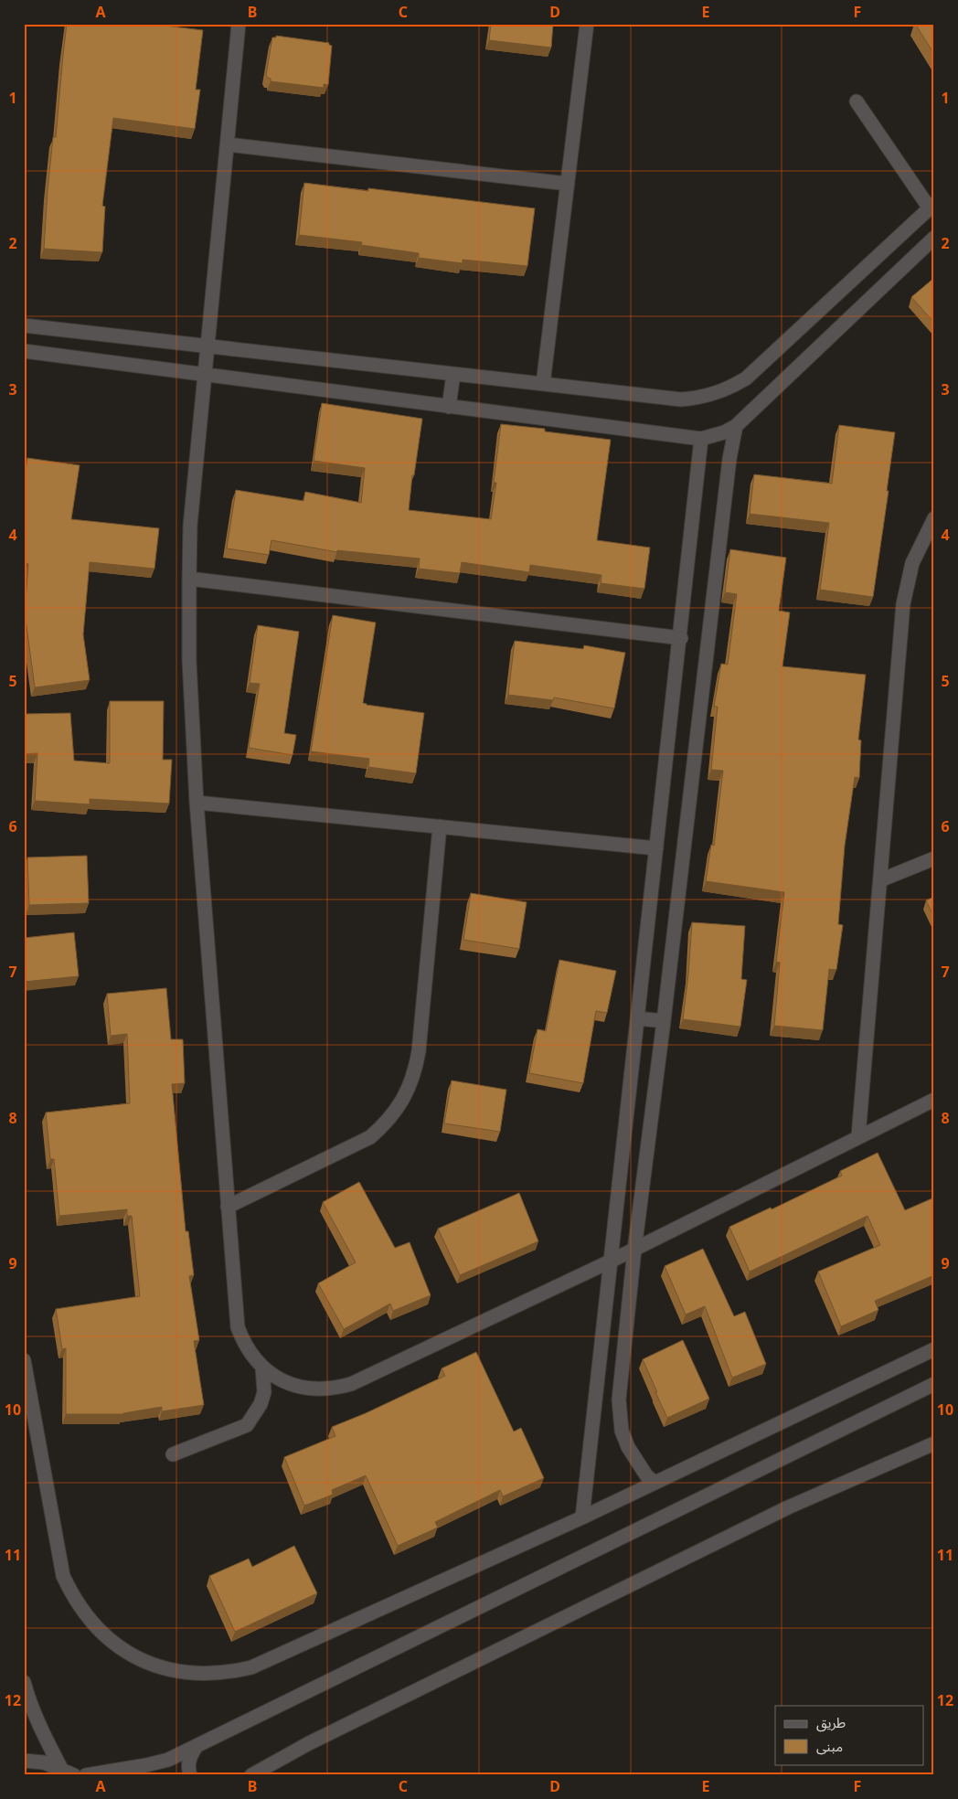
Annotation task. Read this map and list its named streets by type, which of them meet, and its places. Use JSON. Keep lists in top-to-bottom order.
{
  "legend": ["طريق", "مبنى"],
  "grid": {
    "columns": [
      "A",
      "B",
      "C",
      "D",
      "E",
      "F"
    ],
    "rows": [
      "1",
      "2",
      "3",
      "4",
      "5",
      "6",
      "7",
      "8",
      "9",
      "10",
      "11",
      "12"
    ]
  }
}
